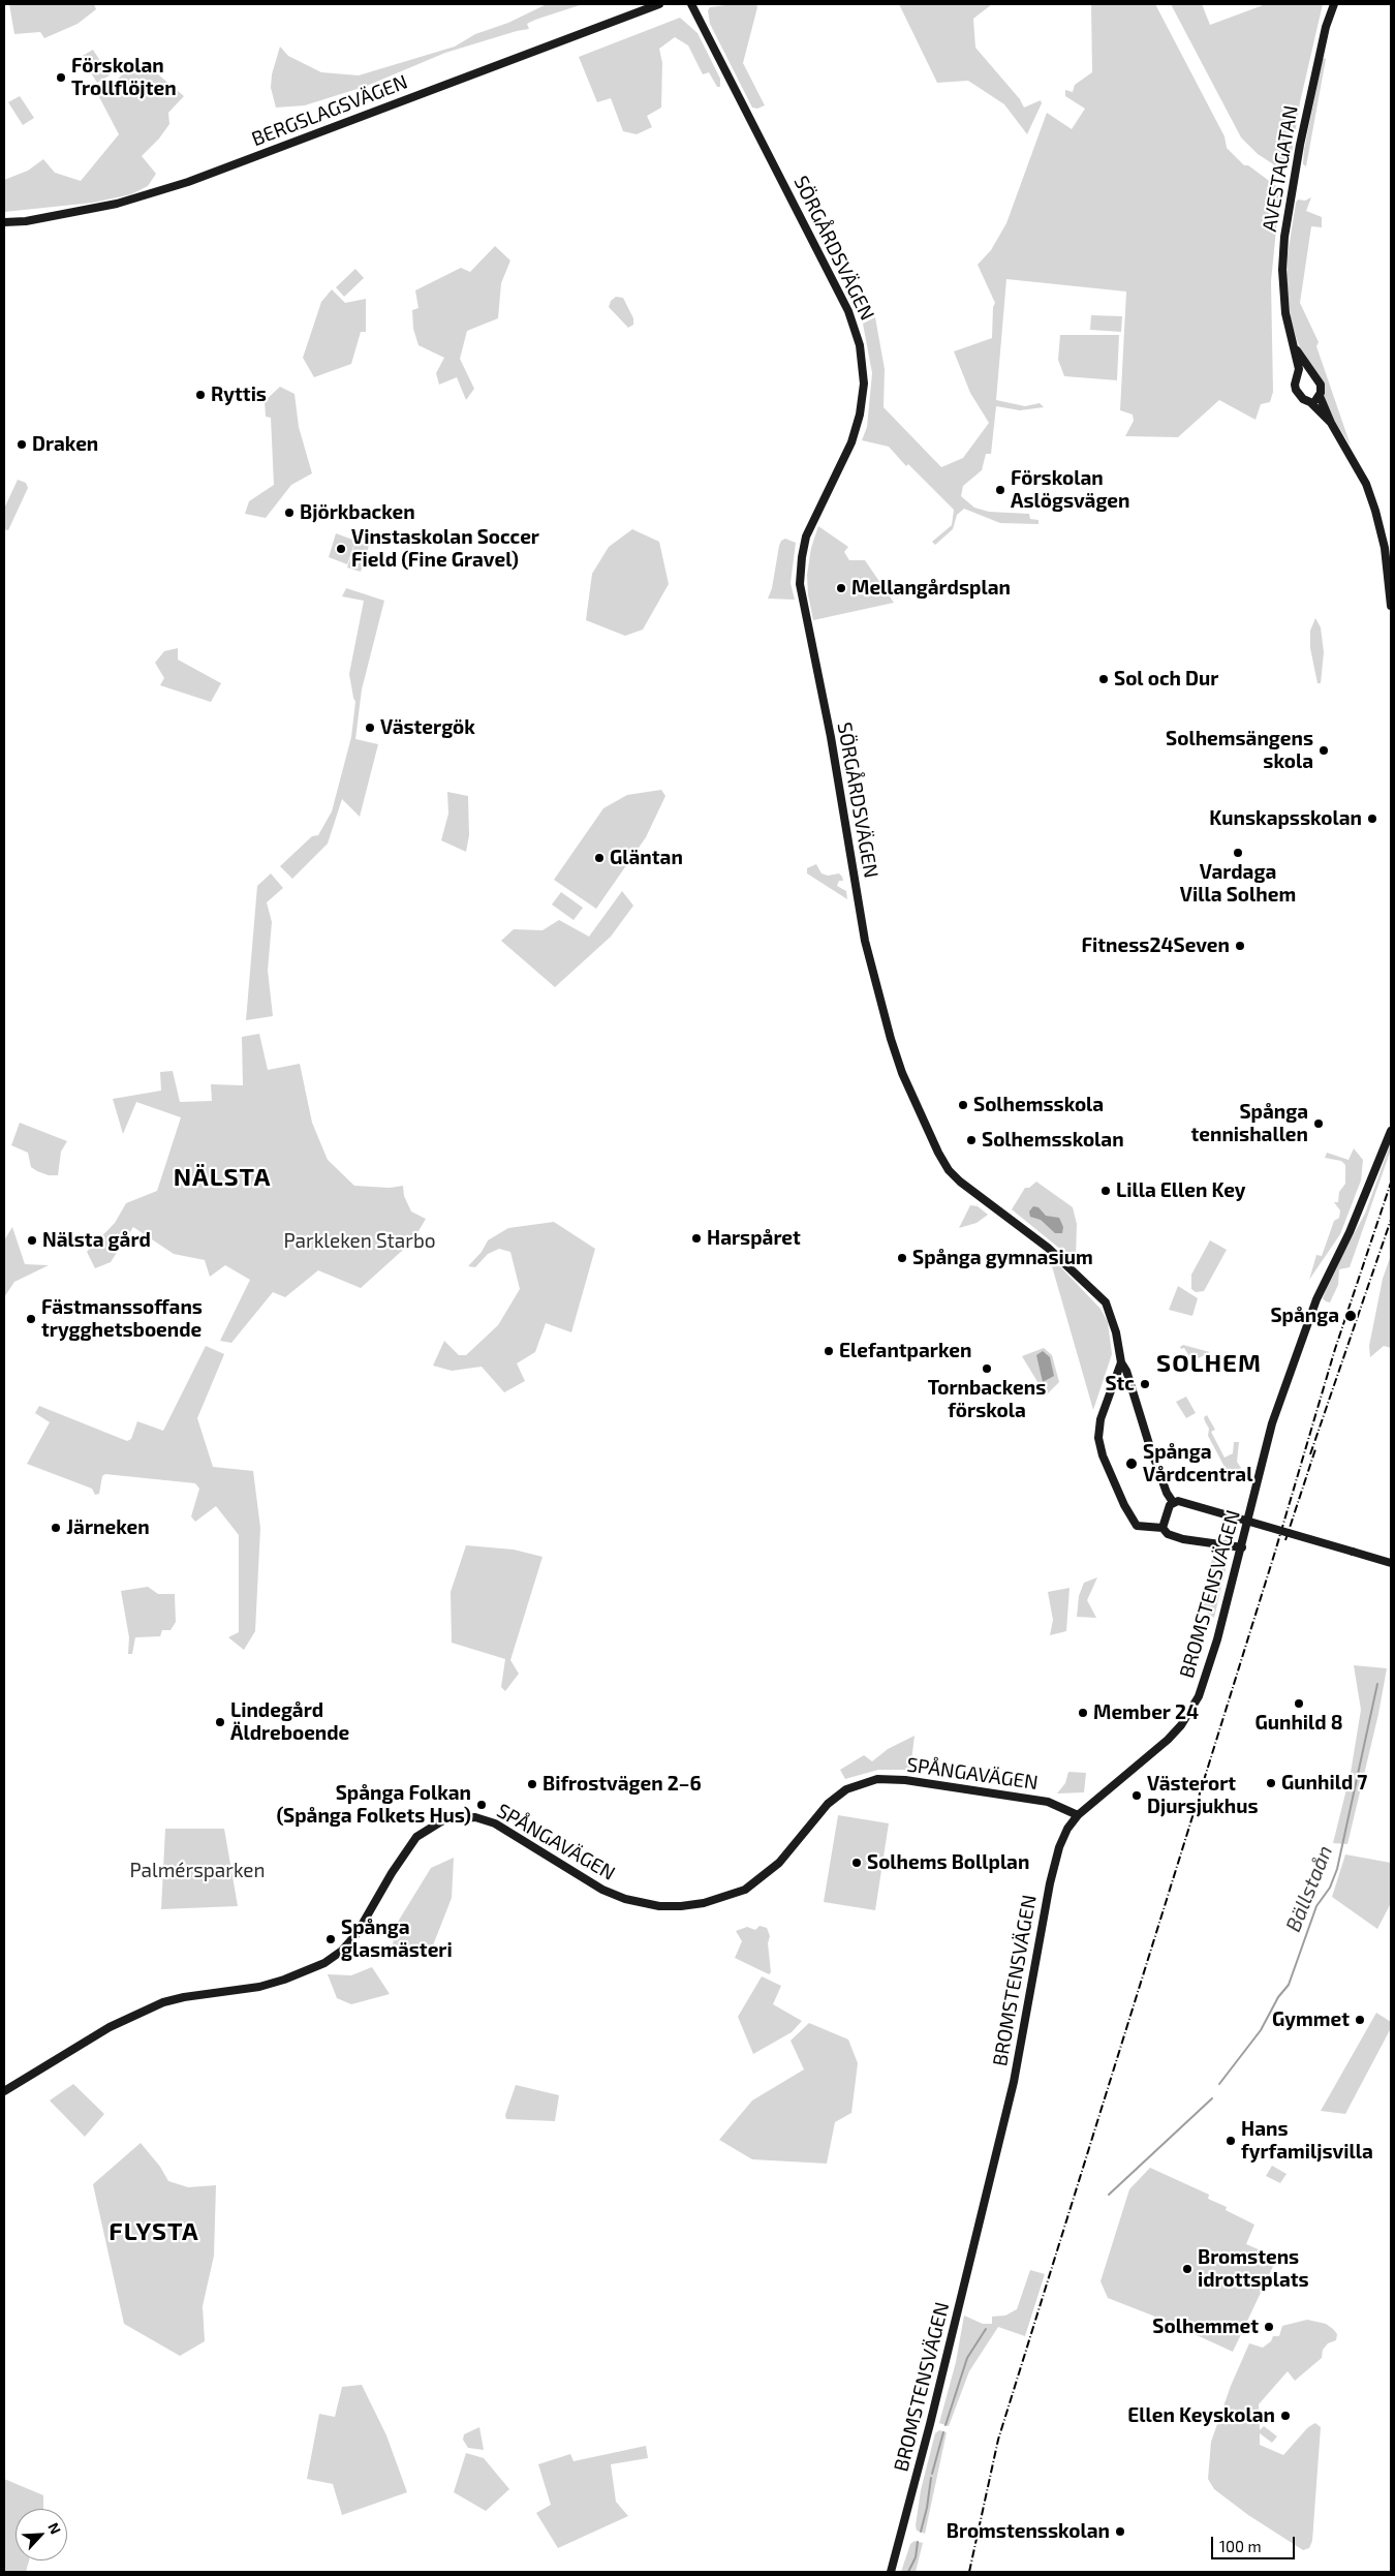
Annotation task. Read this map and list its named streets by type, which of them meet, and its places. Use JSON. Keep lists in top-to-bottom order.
{
  "streets": {
    "street": [
      "BERGSLAGSVÄGEN",
      "AVESTAGATAN",
      "SÖRGÅRDSVÄGEN",
      "BROMSTENSVÄGEN",
      "SPÅNGAVÄGEN"
    ]
  },
  "crossings": [
    ["BROMSTENSVÄGEN", "SPÅNGAVÄGEN"]
  ],
  "districts": ["NÄLSTA", "SOLHEM", "FLYSTA"],
  "water": ["Bällstaån"],
  "parks": ["Parkleken Starbo", "Palmérsparken"],
  "places": [
    "Förskolan Trollflöjten",
    "Ryttis",
    "Draken",
    "Förskolan Aslögsvägen",
    "Björkbacken",
    "Vinstaskolan Soccer Field (Fine Gravel)",
    "Mellangårdsplan",
    "Sol och Dur",
    "Västergök",
    "Solhemsängens skola",
    "Kunskapsskolan",
    "Vardaga Villa Solhem",
    "Gläntan",
    "Fitness24Seven",
    "Solhemsskola",
    "Spånga tennishallen",
    "Solhemsskolan",
    "Lilla Ellen Key",
    "Harspåret",
    "Nälsta gård",
    "Spånga gymnasium",
    "Spånga",
    "Fästmanssoffans trygghetsboende",
    "Elefantparken",
    "Tornbackens förskola",
    "Stc",
    "Spånga Vårdcentral",
    "Järneken",
    "Gunhild 8",
    "Member 24",
    "Lindegård Äldreboende",
    "Gunhild 7",
    "Bifrostvägen 2–6",
    "Västerort Djursjukhus",
    "Spånga Folkan (Spånga Folkets Hus)",
    "Solhems Bollplan",
    "Spånga glasmästeri",
    "Gymmet",
    "Hans fyrfamiljsvilla",
    "Bromstens idrottsplats",
    "Solhemmet",
    "Ellen Keyskolan",
    "Bromstensskolan"
  ],
  "scale_bar": "100 m",
  "north": "top right"
}
